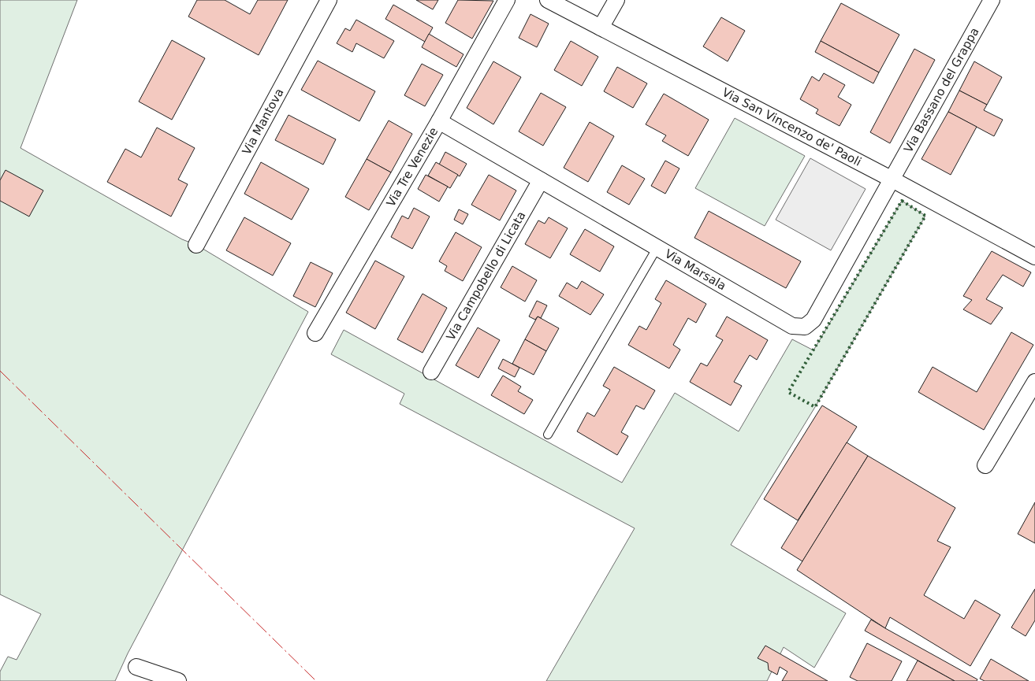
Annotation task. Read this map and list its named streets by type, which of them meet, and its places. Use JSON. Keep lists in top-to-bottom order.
{
  "streets": {
    "street": [
      "Via Bassano del Grappa",
      "Via Mantova",
      "Via San Vincenzo de' Paoli",
      "Via Tre Venezie",
      "Via Marsala",
      "Via Campobello di Licata"
    ]
  },
  "crossings": [
    ["Via Bassano del Grappa", "Via San Vincenzo de' Paoli"],
    ["Via Bassano del Grappa", "Via Marsala"],
    ["Via San Vincenzo de' Paoli", "Via Marsala"],
    ["Via Tre Venezie", "Via Marsala"],
    ["Via Marsala", "Via Campobello di Licata"]
  ]
}
